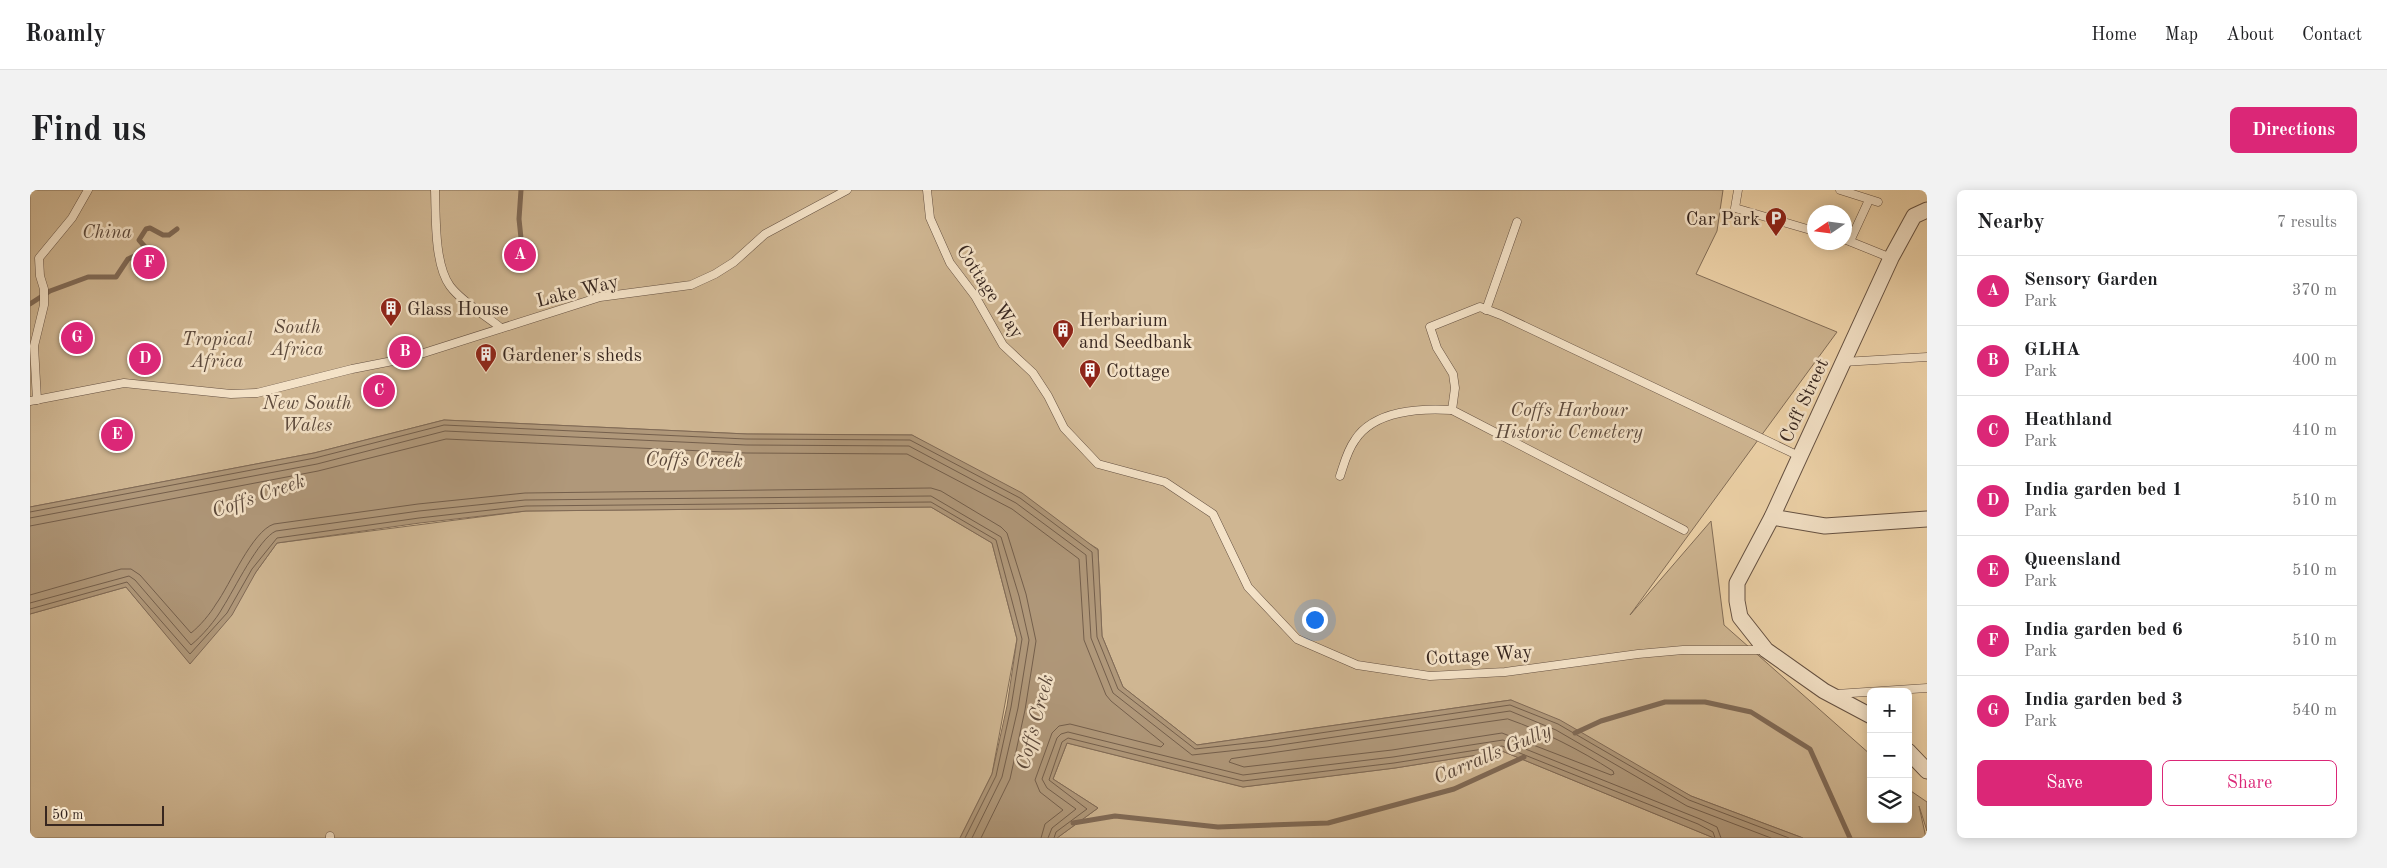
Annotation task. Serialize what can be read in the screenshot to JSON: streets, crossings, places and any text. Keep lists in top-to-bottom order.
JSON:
{
  "streets": {
    "street": ["Coff Street"],
    "lane": ["Lake Way", "Cottage Way"]
  },
  "crossings": [
    ["Cottage Way", "Coff Street"]
  ],
  "water": ["Coffs Creek", "Carralls Gully"],
  "parks": [
    "China",
    "South Africa",
    "Tropical Africa",
    "New South Wales",
    "Coffs Harbour Historic Cemetery"
  ],
  "places": {
    "parking": ["Car Park"],
    "building": [
      "Glass House",
      "Herbarium and Seedbank",
      "Gardener's sheds",
      "Cottage"
    ]
  },
  "scale_bar": "50 m",
  "north": "left",
  "page": {
    "header": "Roamly",
    "nav": [
      "Home",
      "Map",
      "About",
      "Contact"
    ],
    "buttons": [
      "Directions",
      ["Save", "Share"]
    ],
    "title": "Find us",
    "heading": ["Nearby", "7 results"],
    "pins": [
      "A",
      "F",
      "G",
      "B",
      "D",
      "C",
      "E"
    ],
    "list": [
      {
        "mark": "A",
        "name": "Sensory Garden",
        "note": "Park",
        "value": "370 m"
      },
      {
        "mark": "B",
        "name": "GLHA",
        "note": "Park",
        "value": "400 m"
      },
      {
        "mark": "C",
        "name": "Heathland",
        "note": "Park",
        "value": "410 m"
      },
      {
        "mark": "D",
        "name": "India garden bed 1",
        "note": "Park",
        "value": "510 m"
      },
      {
        "mark": "E",
        "name": "Queensland",
        "note": "Park",
        "value": "510 m"
      },
      {
        "mark": "F",
        "name": "India garden bed 6",
        "note": "Park",
        "value": "510 m"
      },
      {
        "mark": "G",
        "name": "India garden bed 3",
        "note": "Park",
        "value": "540 m"
      }
    ],
    "map_buttons": ["+", "−"],
    "scale": "50 m"
  }
}
